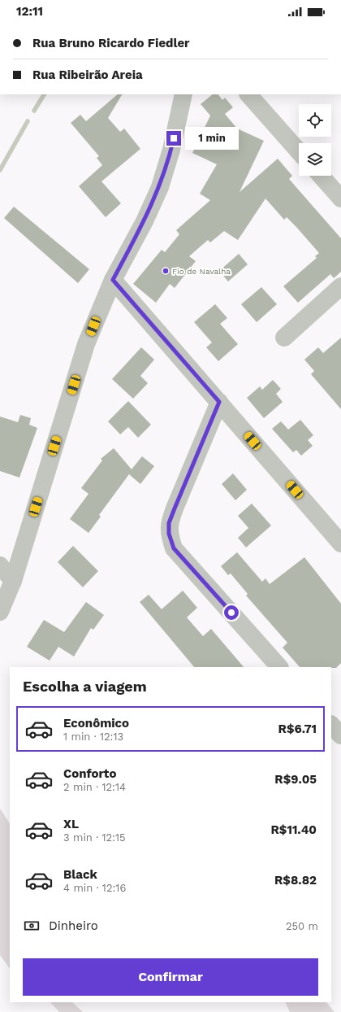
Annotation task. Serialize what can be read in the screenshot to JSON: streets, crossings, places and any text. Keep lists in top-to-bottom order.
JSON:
{
  "places": ["Fio de Navalha"],
  "page": {
    "status": "12:11",
    "banner": ["Rua Bruno Ricardo Fiedler", "Rua Ribeirão Areia"],
    "bubble": "1 min",
    "heading": "Escolha a viagem",
    "list": [
      {
        "name": "Econômico",
        "note": "1 min · 12:13",
        "value": "R$6.71"
      },
      {
        "name": "Conforto",
        "note": "2 min · 12:14",
        "value": "R$9.05"
      },
      {
        "name": "XL",
        "note": "3 min · 12:15",
        "value": "R$11.40"
      },
      {
        "name": "Black",
        "note": "4 min · 12:16",
        "value": "R$8.82"
      }
    ],
    "pay": ["Dinheiro", "250 m"],
    "buttons": "Confirmar"
  }
}
